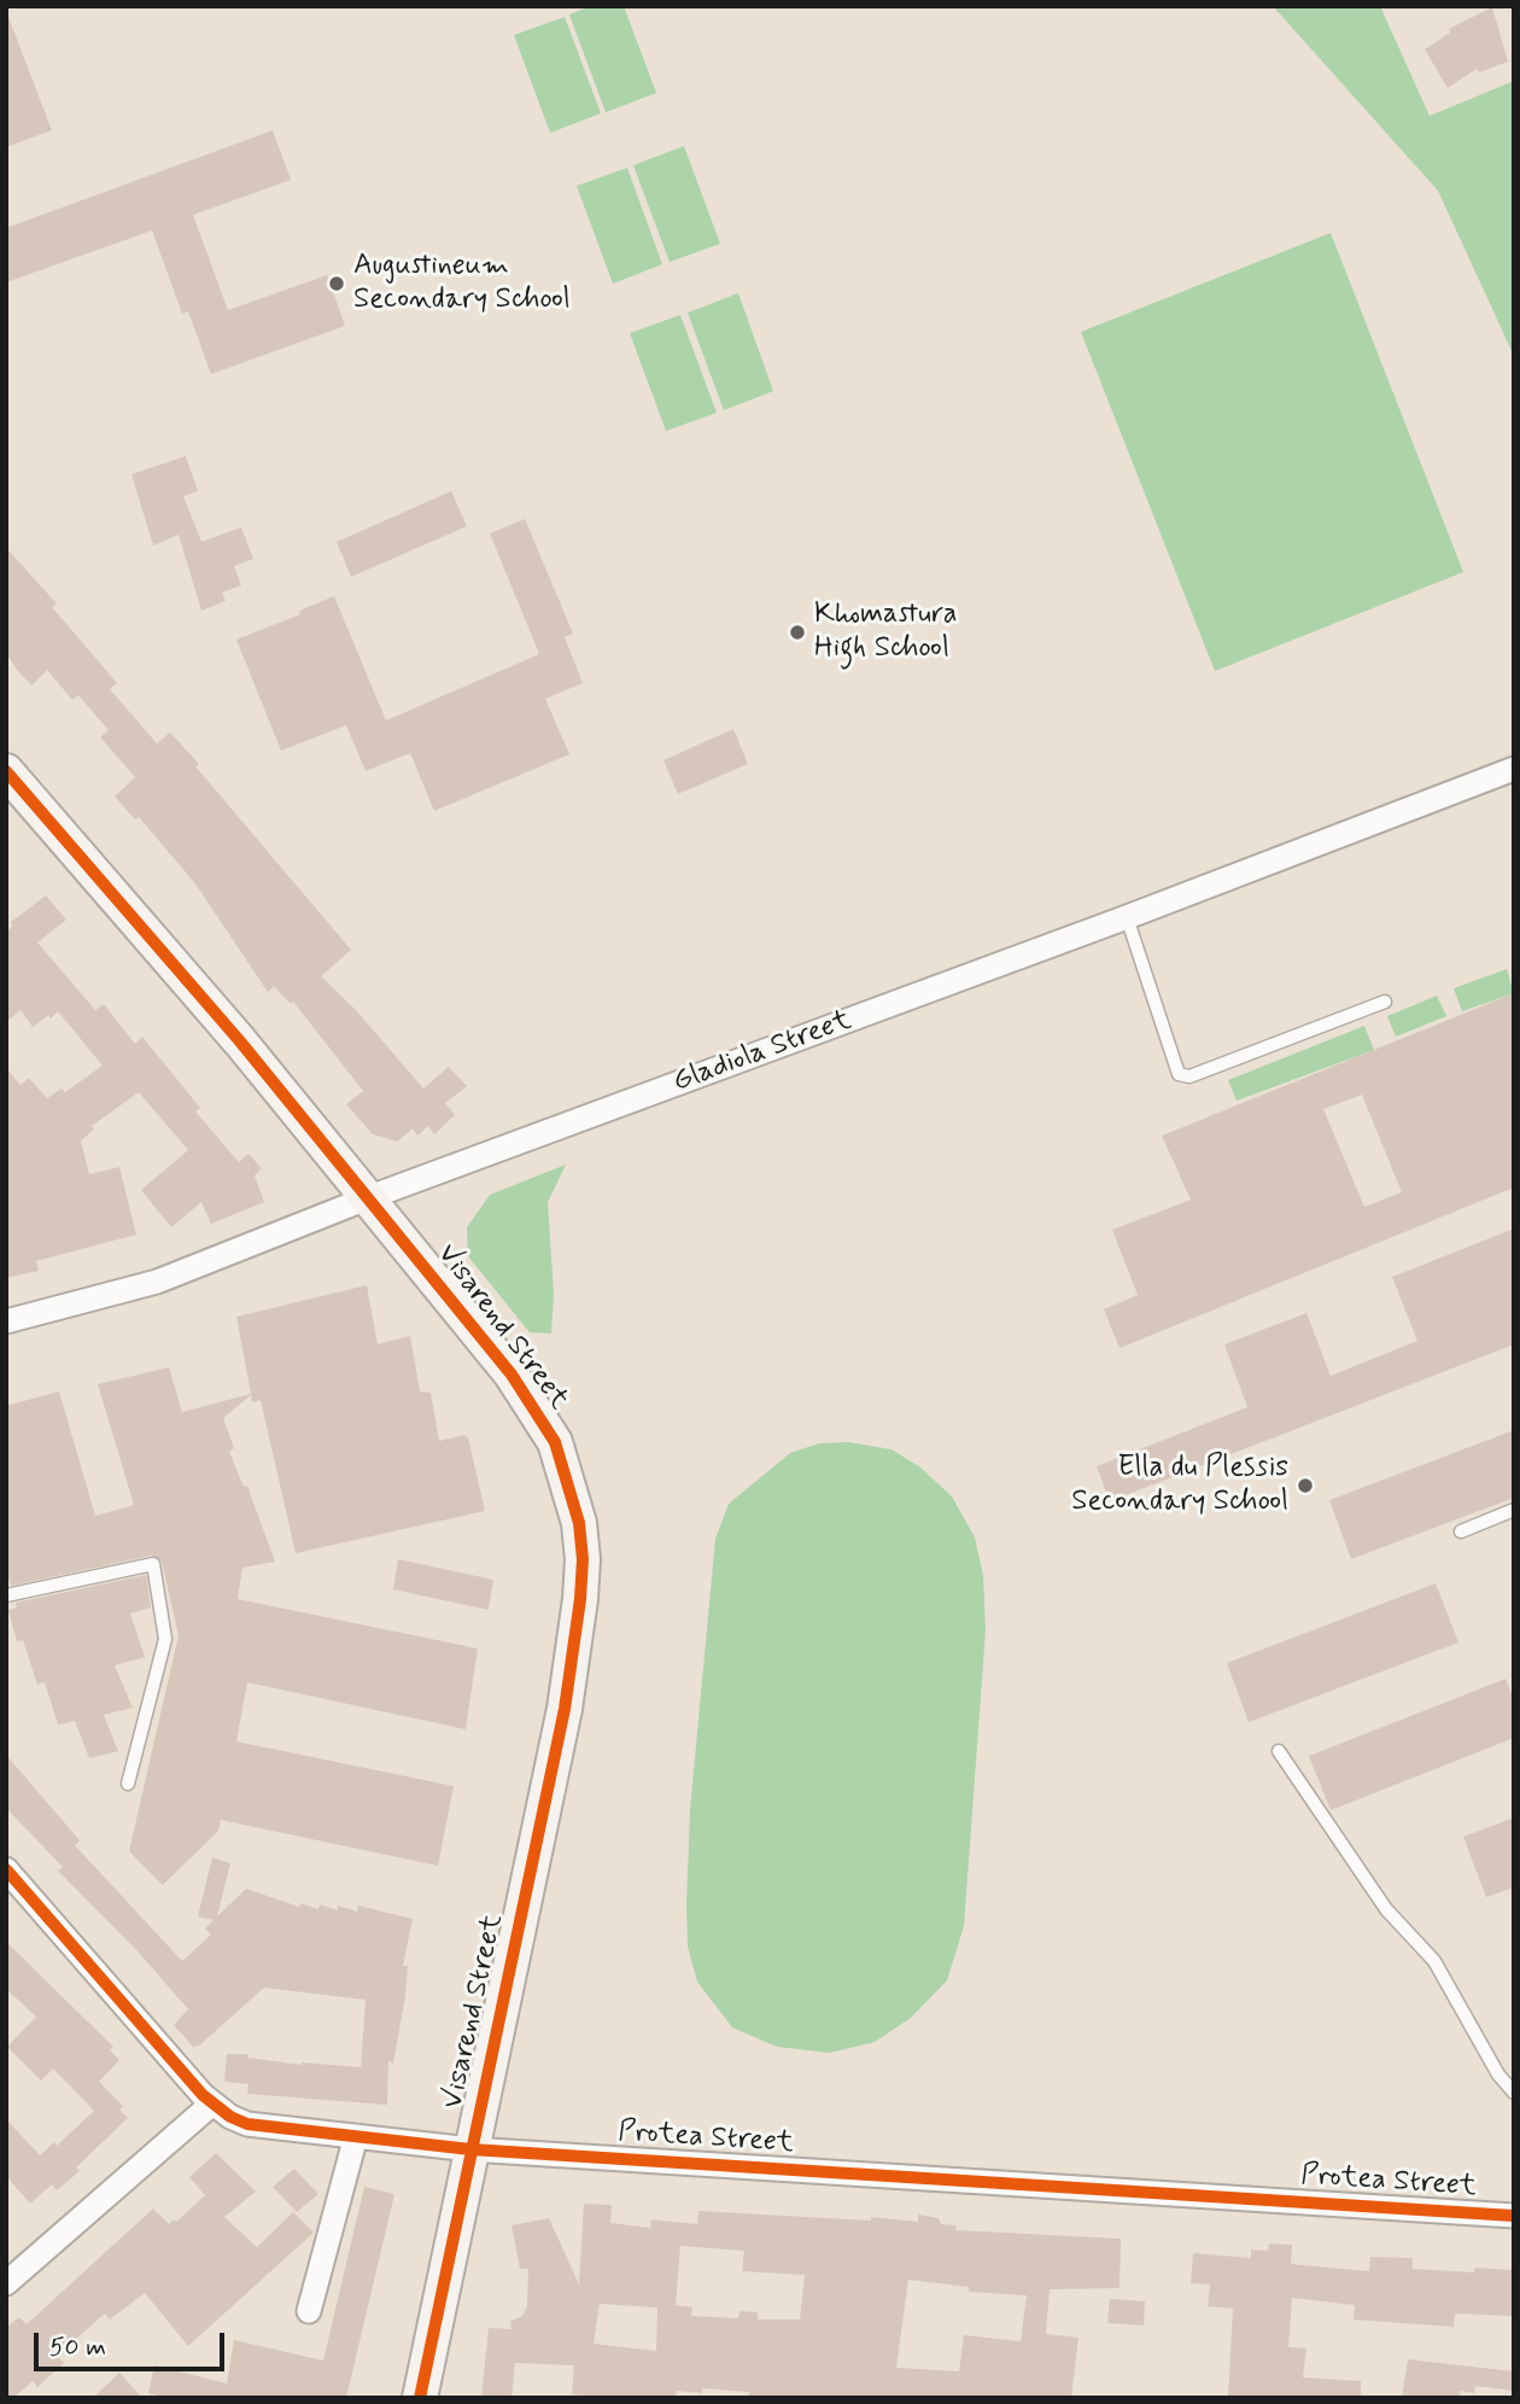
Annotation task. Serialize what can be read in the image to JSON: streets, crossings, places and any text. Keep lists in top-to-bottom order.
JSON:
{
  "streets": {
    "street": ["Gladiola Street", "Visarend Street", "Protea Street"]
  },
  "crossings": [
    ["Gladiola Street", "Visarend Street"],
    ["Visarend Street", "Protea Street"]
  ],
  "places": ["Augustineum Secondary School", "Khomastura High School", "Ella du Plessis Secondary School"],
  "scale_bar": "50 m"
}
